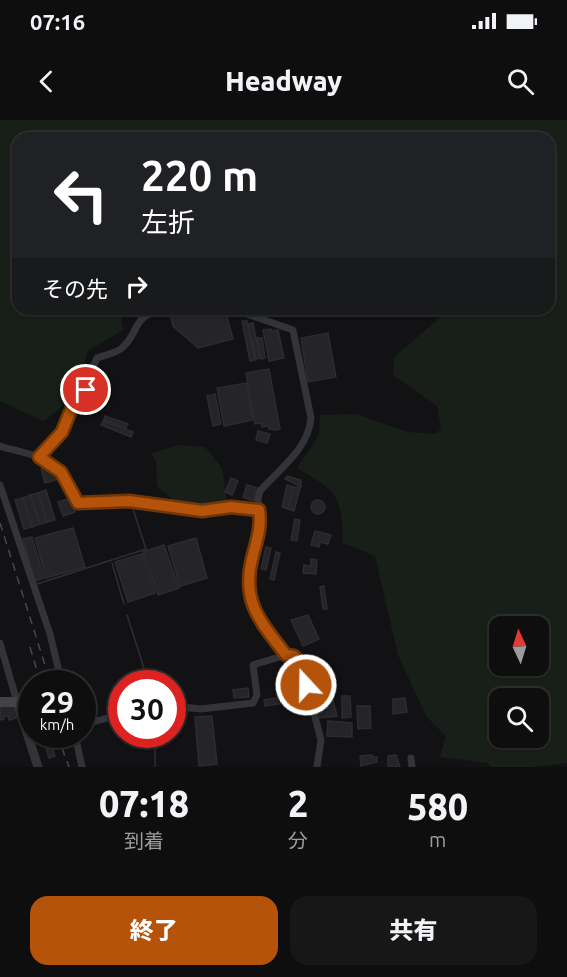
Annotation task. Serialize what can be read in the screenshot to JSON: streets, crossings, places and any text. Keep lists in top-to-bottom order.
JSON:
{
  "north": "top",
  "page": {
    "status": "07:16",
    "header": "Headway",
    "turn": ["220 m", "左折"],
    "then": "その先",
    "speed": "29 km/h",
    "limit": "30",
    "eta": [
      "07:18",
      "到着",
      "2",
      "分",
      "580",
      "m"
    ],
    "buttons": ["終了", "共有"]
  }
}
